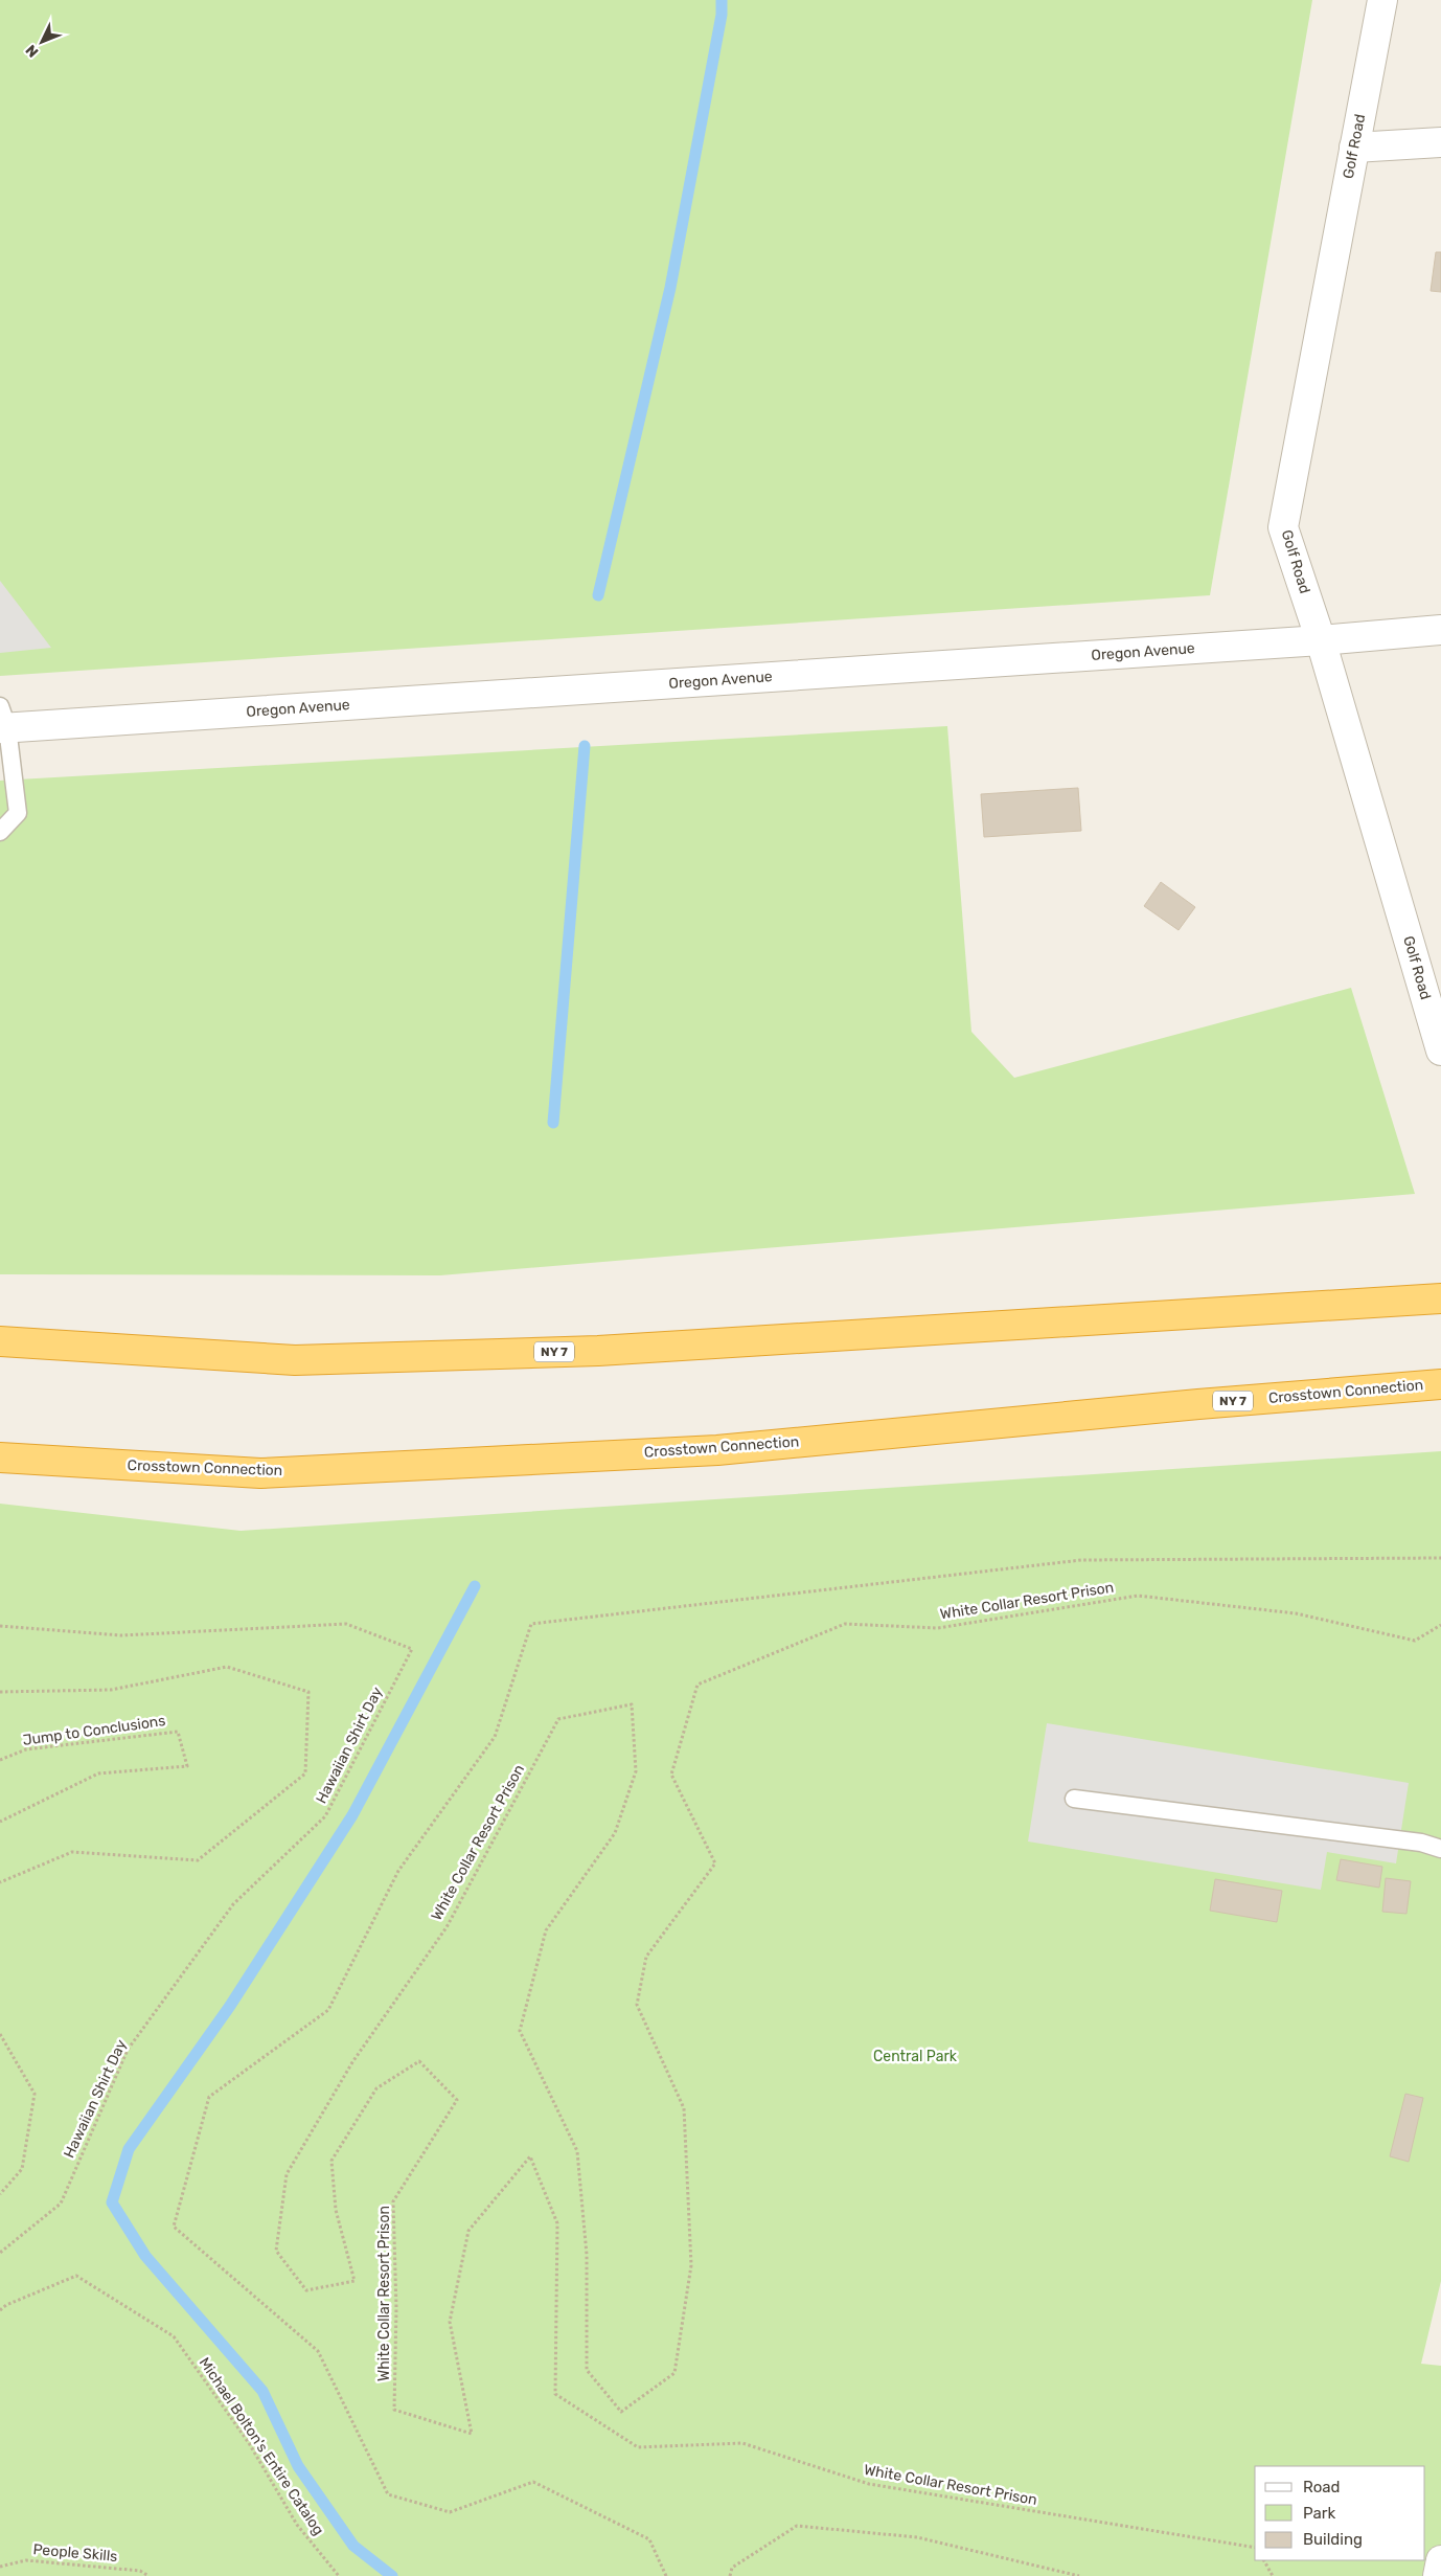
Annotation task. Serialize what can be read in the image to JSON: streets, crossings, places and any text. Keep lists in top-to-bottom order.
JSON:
{
  "streets": {
    "highway": ["NY 7", "Crosstown Connection"],
    "street": ["Golf Road", "Oregon Avenue"],
    "path": [
      "White Collar Resort Prison",
      "Jump to Conclusions",
      "Hawaiian Shirt Day",
      "Michael Bolton's Entire Catalog",
      "People Skills"
    ]
  },
  "crossings": [
    ["Golf Road", "Oregon Avenue"]
  ],
  "parks": ["Central Park"],
  "legend": ["Road", "Park", "Building"],
  "north": "bottom left"
}
